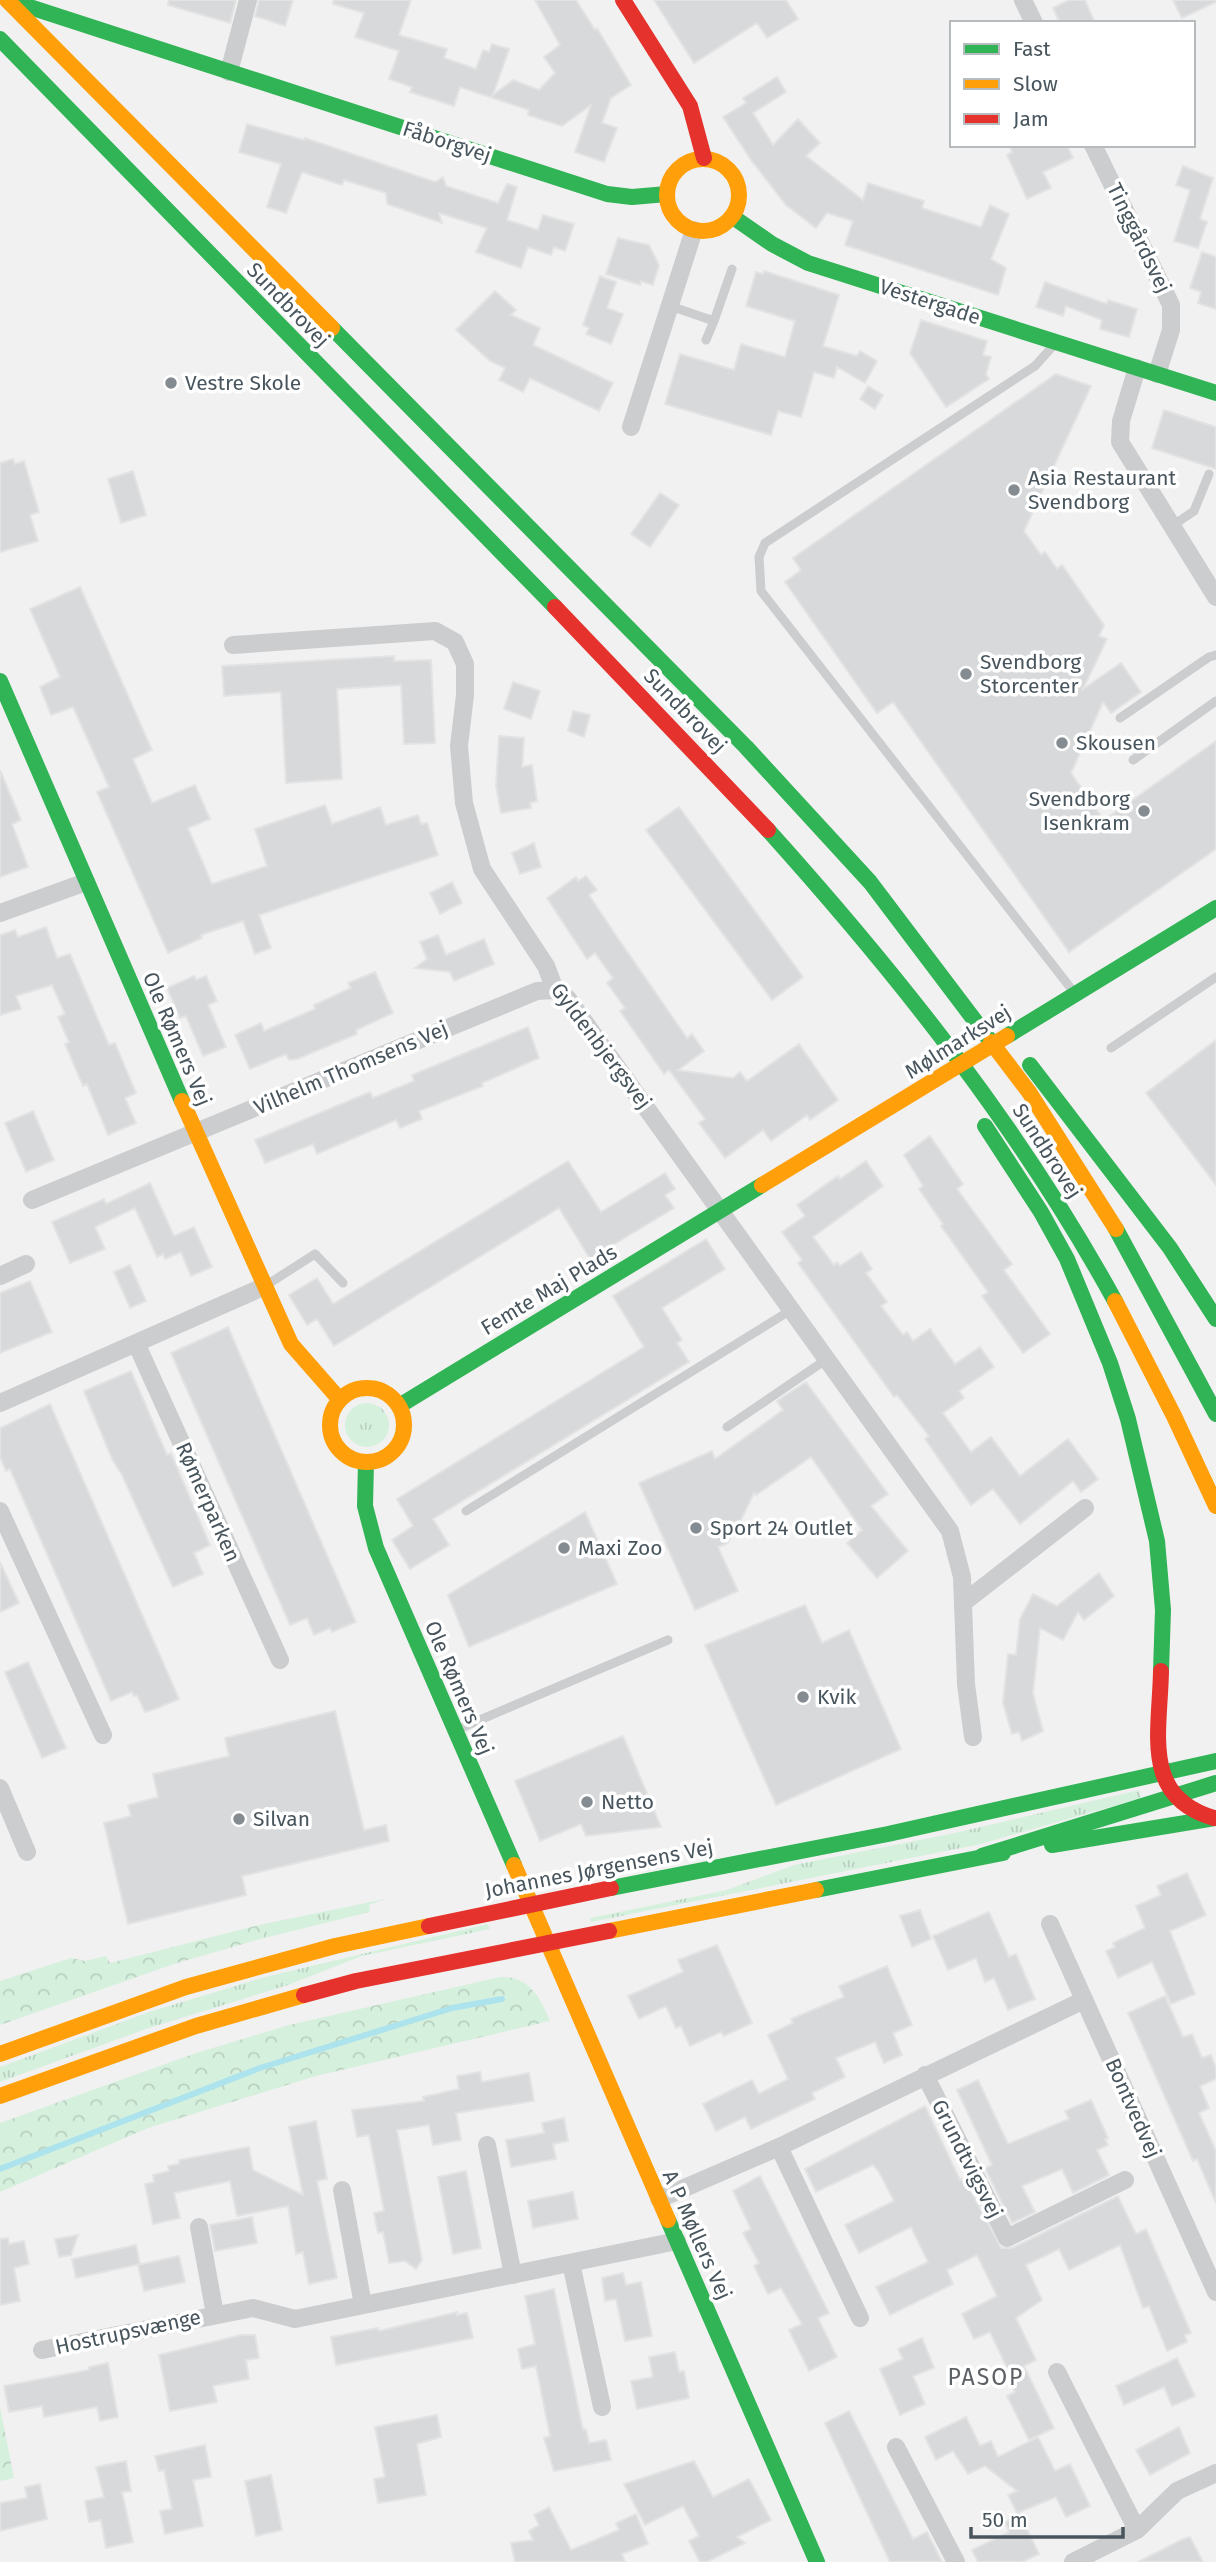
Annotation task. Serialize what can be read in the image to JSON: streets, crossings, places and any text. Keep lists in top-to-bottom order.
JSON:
{
  "streets": {
    "street": [
      "Fåborgvej",
      "Tinggårdsvej",
      "Vestergade",
      "Sundbrovej",
      "Ole Rømers Vej",
      "Mølmarksvej",
      "Gyldenbjergsvej",
      "Vilhelm Thomsens Vej",
      "Femte Maj Plads",
      "Rømerparken",
      "Johannes Jørgensens Vej",
      "Bontvedvej",
      "Grundtvigsvej",
      "A P Møllers Vej",
      "Hostrupsvænge"
    ]
  },
  "crossings": [
    ["Fåborgvej", "Vestergade"],
    ["Fåborgvej", "Sundbrovej"],
    ["Tinggårdsvej", "Vestergade"],
    ["Ole Rømers Vej", "Vilhelm Thomsens Vej"],
    ["Ole Rømers Vej", "Femte Maj Plads"],
    ["Ole Rømers Vej", "Johannes Jørgensens Vej"],
    ["Ole Rømers Vej", "A P Møllers Vej"],
    ["Mølmarksvej", "Gyldenbjergsvej"],
    ["Mølmarksvej", "Femte Maj Plads"],
    ["Gyldenbjergsvej", "Vilhelm Thomsens Vej"],
    ["Gyldenbjergsvej", "Femte Maj Plads"],
    ["Bontvedvej", "Grundtvigsvej"],
    ["Grundtvigsvej", "A P Møllers Vej"],
    ["A P Møllers Vej", "Hostrupsvænge"]
  ],
  "districts": ["PASOP"],
  "places": [
    "Vestre Skole",
    "Asia Restaurant Svendborg",
    "Svendborg Storcenter",
    "Skousen",
    "Svendborg Isenkram",
    "Sport 24 Outlet",
    "Maxi Zoo",
    "Kvik",
    "Netto",
    "Silvan"
  ],
  "legend": ["Fast", "Slow", "Jam"],
  "scale_bar": "50 m"
}
